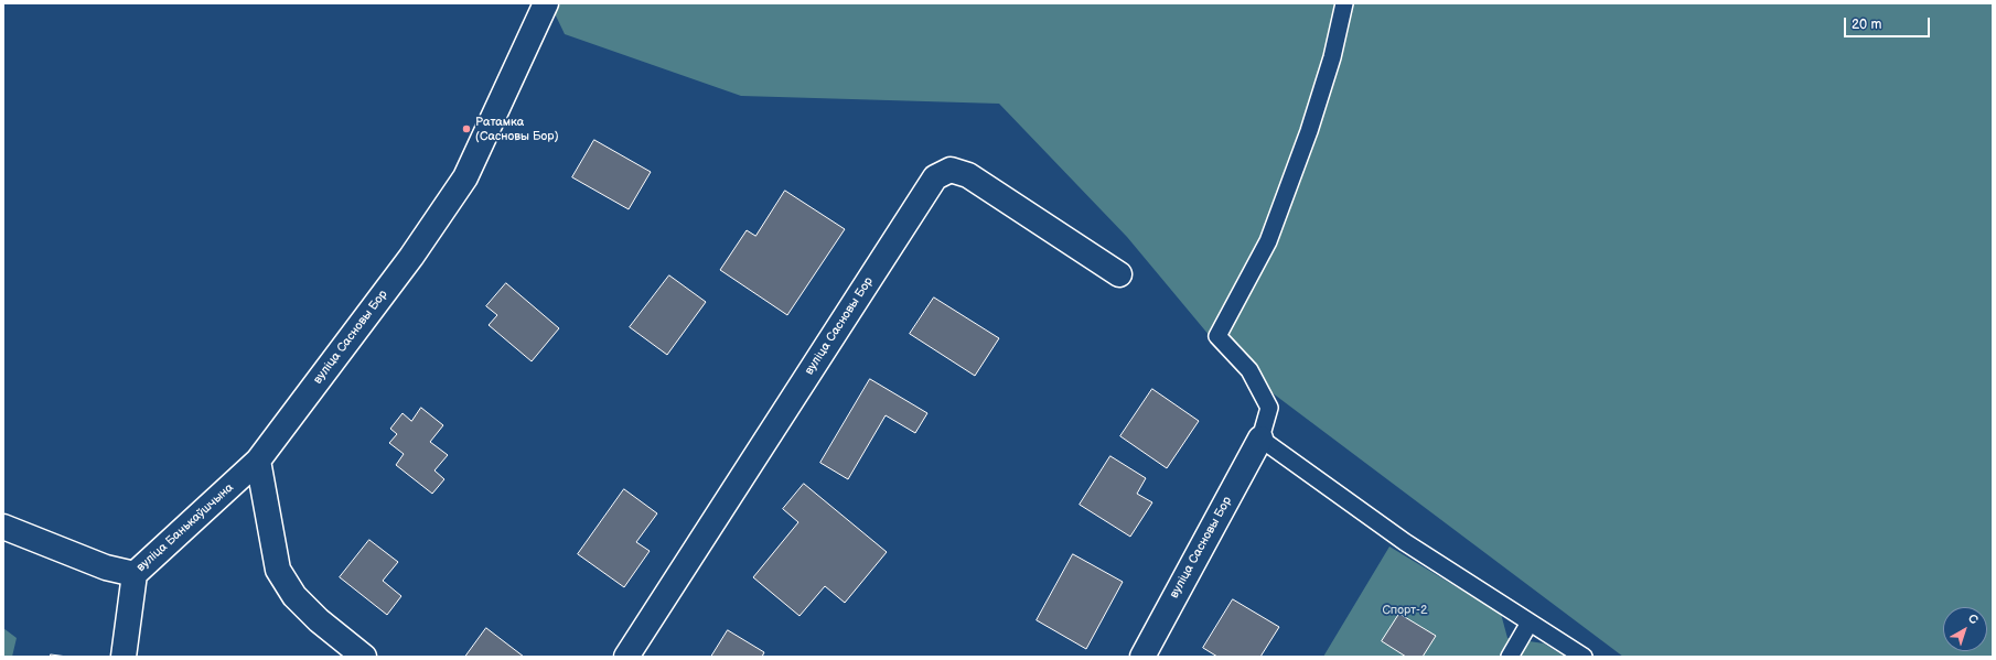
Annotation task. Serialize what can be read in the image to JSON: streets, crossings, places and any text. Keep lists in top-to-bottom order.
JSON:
{
  "streets": {
    "street": ["вуліца Сасновы Бор", "вуліца Банькаўшчына"]
  },
  "crossings": [
    ["вуліца Сасновы Бор", "вуліца Банькаўшчына"]
  ],
  "parks": ["Спорт-2"],
  "places": ["Ратамка (Сасновы Бор)"],
  "scale_bar": "20 m",
  "north": "top right"
}
